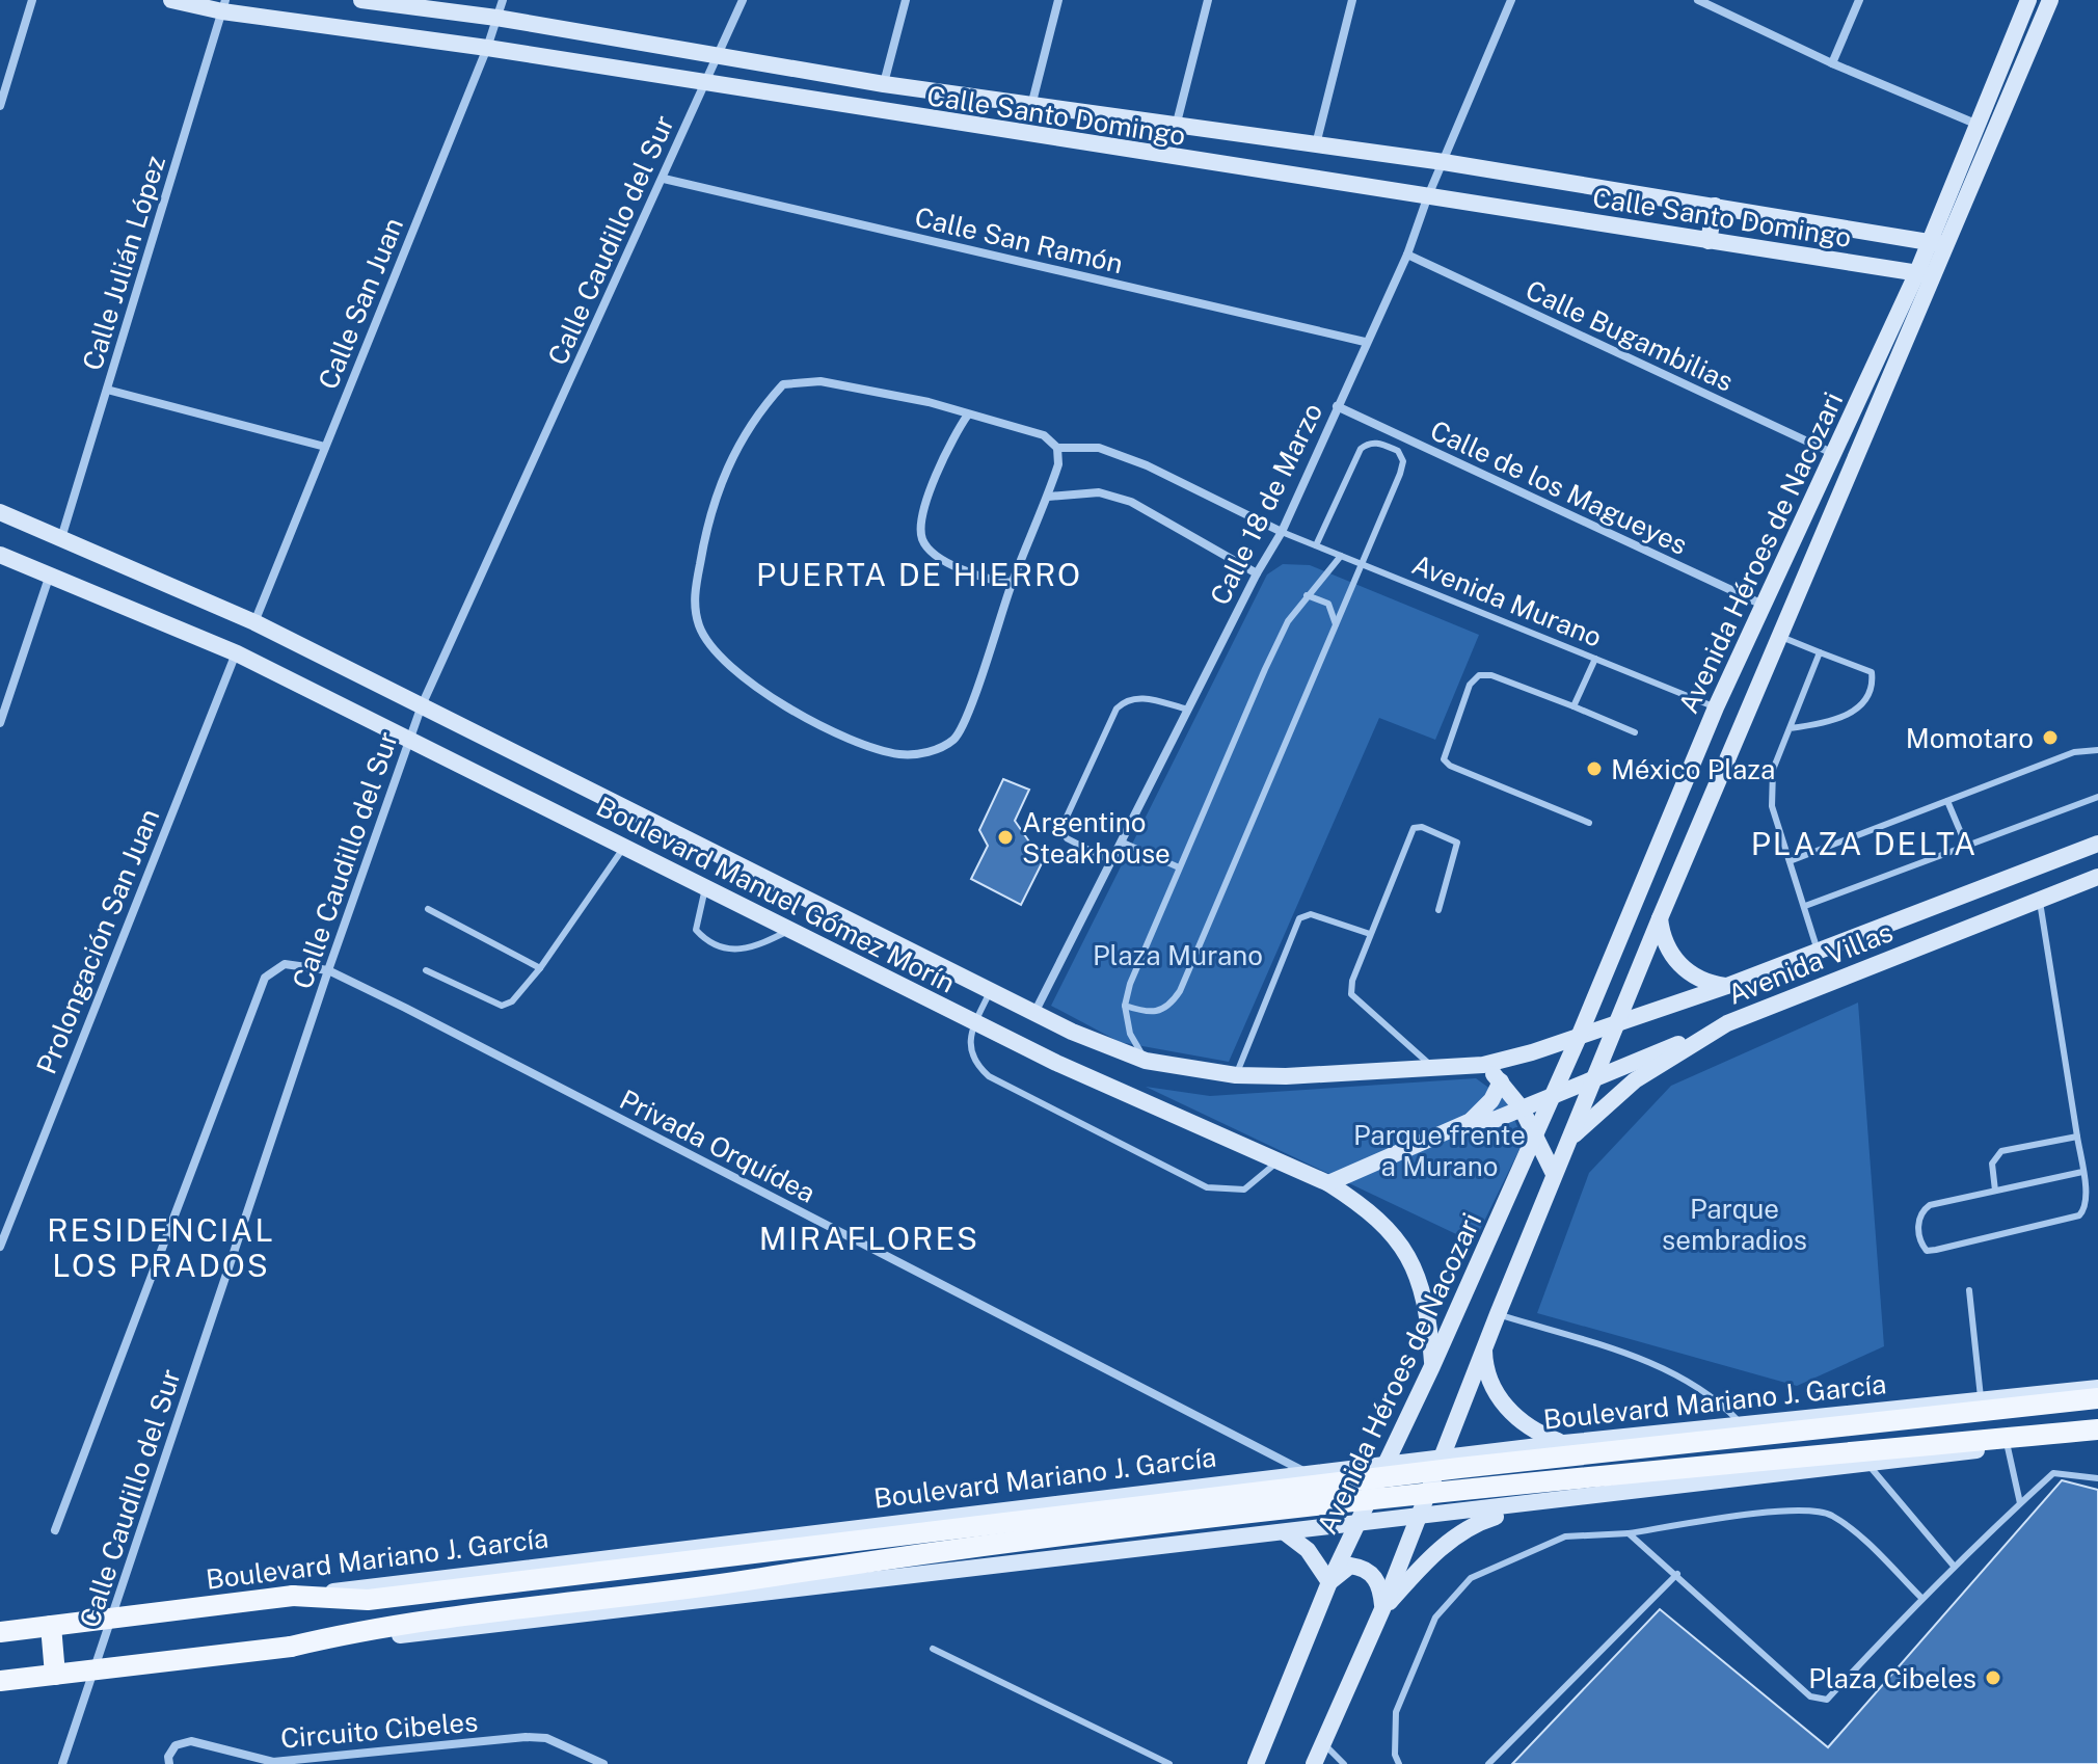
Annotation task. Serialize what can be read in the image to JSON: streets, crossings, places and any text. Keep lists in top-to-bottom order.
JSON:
{
  "streets": {
    "main road": [
      "Calle Santo Domingo",
      "Avenida Héroes de Nacozari",
      "Boulevard Manuel Gómez Morín",
      "Avenida Villas",
      "Boulevard Mariano J. García"
    ],
    "street": [
      "Calle Caudillo del Sur",
      "Calle San Ramón",
      "Calle Julián López",
      "Calle San Juan",
      "Calle Bugambilias",
      "Calle de los Magueyes",
      "Calle 18 de Marzo",
      "Prolongación San Juan",
      "Privada Orquídea",
      "Circuito Cibeles"
    ],
    "lane": ["Avenida Murano"]
  },
  "crossings": [
    ["Calle Santo Domingo", "Calle Caudillo del Sur"],
    ["Calle Santo Domingo", "Calle Julián López"],
    ["Calle Santo Domingo", "Calle San Juan"],
    ["Calle Santo Domingo", "Calle 18 de Marzo"],
    ["Calle Santo Domingo", "Avenida Héroes de Nacozari"],
    ["Calle Caudillo del Sur", "Calle San Ramón"],
    ["Calle Caudillo del Sur", "Boulevard Manuel Gómez Morín"],
    ["Calle Caudillo del Sur", "Privada Orquídea"],
    ["Calle Caudillo del Sur", "Boulevard Mariano J. García"],
    ["Calle San Ramón", "Calle 18 de Marzo"],
    ["Calle Julián López", "Boulevard Manuel Gómez Morín"],
    ["Calle San Juan", "Boulevard Manuel Gómez Morín"],
    ["Calle Bugambilias", "Calle 18 de Marzo"],
    ["Calle Bugambilias", "Avenida Héroes de Nacozari"],
    ["Calle de los Magueyes", "Calle 18 de Marzo"],
    ["Calle de los Magueyes", "Avenida Héroes de Nacozari"],
    ["Calle 18 de Marzo", "Avenida Murano"],
    ["Calle 18 de Marzo", "Boulevard Manuel Gómez Morín"],
    ["Avenida Héroes de Nacozari", "Avenida Murano"],
    ["Avenida Héroes de Nacozari", "Boulevard Manuel Gómez Morín"],
    ["Avenida Héroes de Nacozari", "Avenida Villas"],
    ["Avenida Héroes de Nacozari", "Boulevard Mariano J. García"],
    ["Boulevard Manuel Gómez Morín", "Prolongación San Juan"],
    ["Boulevard Manuel Gómez Morín", "Avenida Villas"],
    ["Privada Orquídea", "Boulevard Mariano J. García"]
  ],
  "districts": [
    "PUERTA DE HIERRO",
    "PLAZA DELTA",
    "RESIDENCIAL LOS PRADOS",
    "MIRAFLORES"
  ],
  "parks": ["Plaza Murano", "Parque frente a Murano", "Parque sembradios"],
  "places": [
    "Momotaro",
    "México Plaza",
    "Argentino Steakhouse",
    "Plaza Cibeles"
  ]
}
